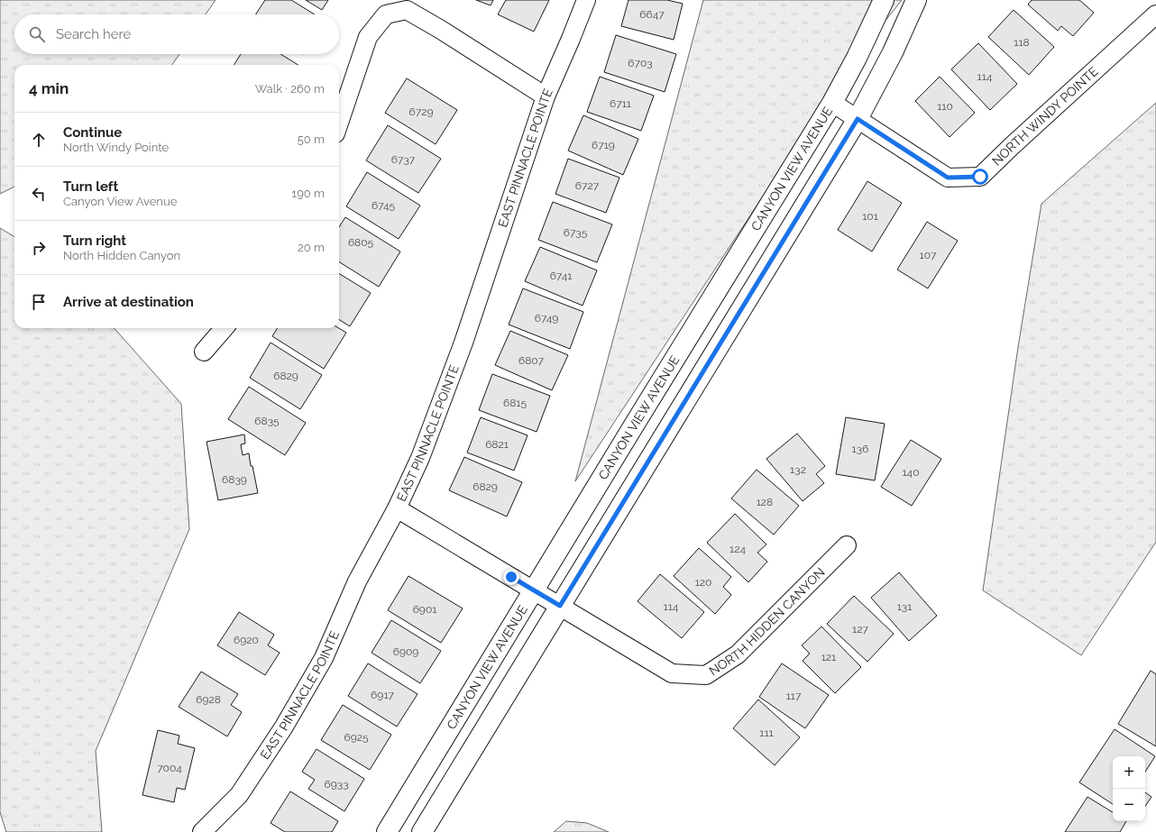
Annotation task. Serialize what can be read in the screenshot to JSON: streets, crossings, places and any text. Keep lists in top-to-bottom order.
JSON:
{
  "streets": {
    "street": [
      "NORTH WINDY POINTE",
      "EAST PINNACLE POINTE",
      "CANYON VIEW AVENUE",
      "NORTH HIDDEN CANYON"
    ]
  },
  "crossings": [
    ["NORTH WINDY POINTE", "CANYON VIEW AVENUE"],
    ["EAST PINNACLE POINTE", "NORTH HIDDEN CANYON"],
    ["CANYON VIEW AVENUE", "NORTH HIDDEN CANYON"]
  ],
  "house_numbers": [
    "6647",
    "118",
    "6703",
    "114",
    "6711",
    "110",
    "6729",
    "6719",
    "6737",
    "6727",
    "6745",
    "101",
    "6735",
    "6805",
    "107",
    "6741",
    "6749",
    "6807",
    "6829",
    "6815",
    "6835",
    "6821",
    "136",
    "132",
    "140",
    "6839",
    "6829",
    "128",
    "124",
    "120",
    "114",
    "131",
    "6901",
    "127",
    "6920",
    "6909",
    "121",
    "6917",
    "117",
    "6928",
    "111",
    "6925",
    "7004",
    "6933"
  ],
  "page": {
    "search": "Search here",
    "heading": ["4 min", "Walk · 260 m"],
    "list": [
      ["Continue", "North Windy Pointe", "50 m"],
      ["Turn left", "Canyon View Avenue", "190 m"],
      ["Turn right", "North Hidden Canyon", "20 m"],
      "Arrive at destination"
    ],
    "map_buttons": ["+", "−"]
  }
}
